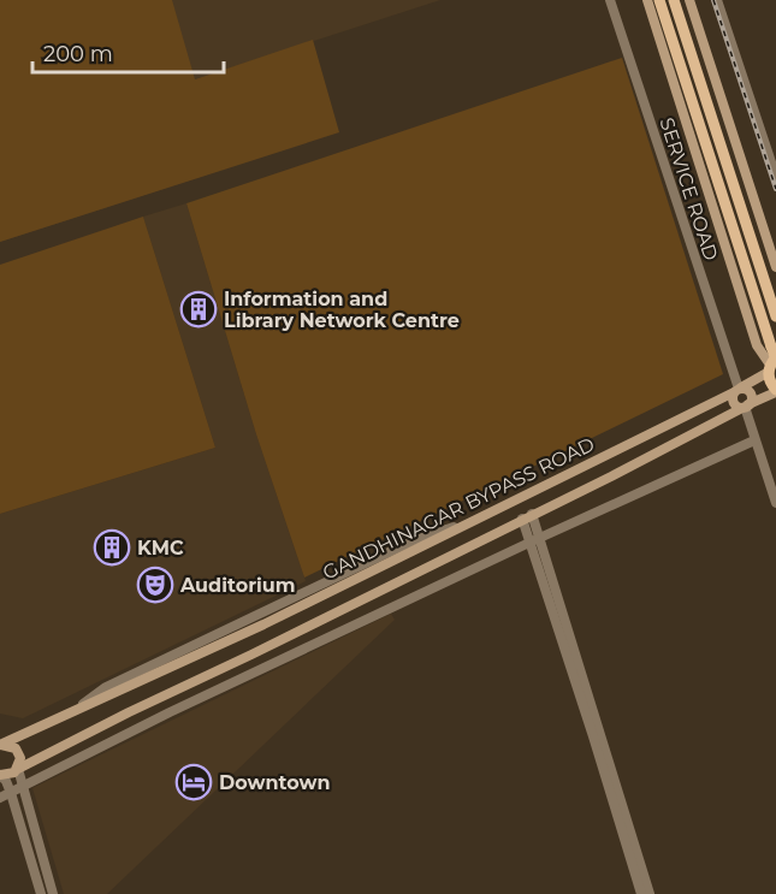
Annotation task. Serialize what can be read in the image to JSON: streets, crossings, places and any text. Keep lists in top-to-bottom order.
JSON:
{
  "streets": {
    "main road": ["GANDHINAGAR BYPASS ROAD"],
    "street": ["SERVICE ROAD"]
  },
  "crossings": [
    ["SERVICE ROAD", "GANDHINAGAR BYPASS ROAD"]
  ],
  "places": {
    "building": ["Information and Library Network Centre", "KMC"],
    "theatre": ["Auditorium"],
    "hotel": ["Downtown"]
  },
  "scale_bar": "200 m"
}
